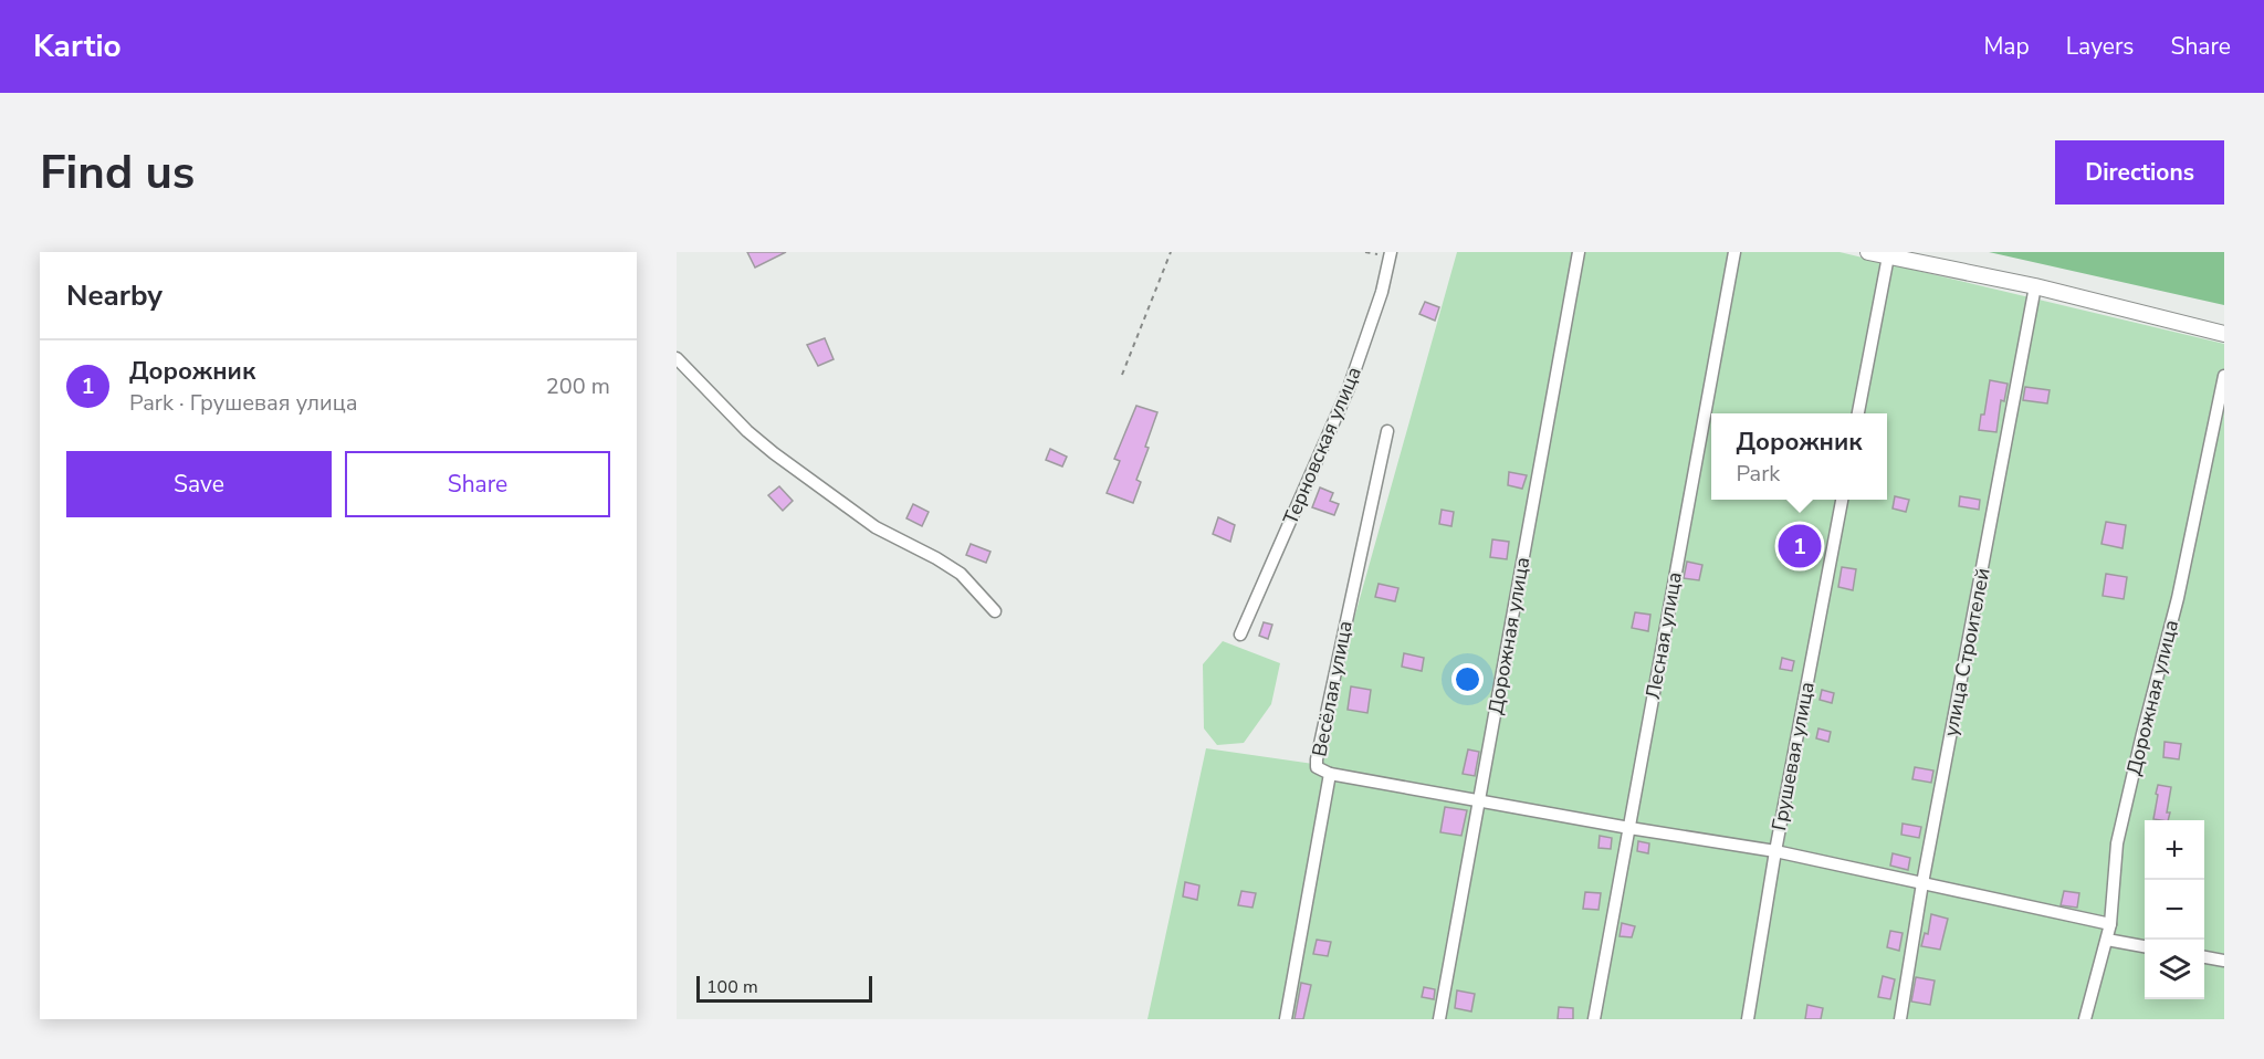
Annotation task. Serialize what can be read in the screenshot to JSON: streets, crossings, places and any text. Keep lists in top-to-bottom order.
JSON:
{
  "streets": {
    "street": [
      "Терновская улица",
      "Дорожная улица",
      "Лесная улица",
      "улица Строителей",
      "Весёлая улица",
      "Грушевая улица"
    ]
  },
  "scale_bar": "100 m",
  "page": {
    "header": "Kartio",
    "nav": ["Map", "Layers", "Share"],
    "buttons": [
      "Directions",
      ["Save", "Share"]
    ],
    "title": "Find us",
    "heading": "Nearby",
    "list": [
      {
        "mark": "1",
        "name": "Дорожник",
        "note": "Park · Грушевая улица",
        "value": "200 m"
      }
    ],
    "popup": ["Дорожник", "Park"],
    "pins": "1",
    "map_buttons": ["+", "−"],
    "scale": "100 m"
  }
}
